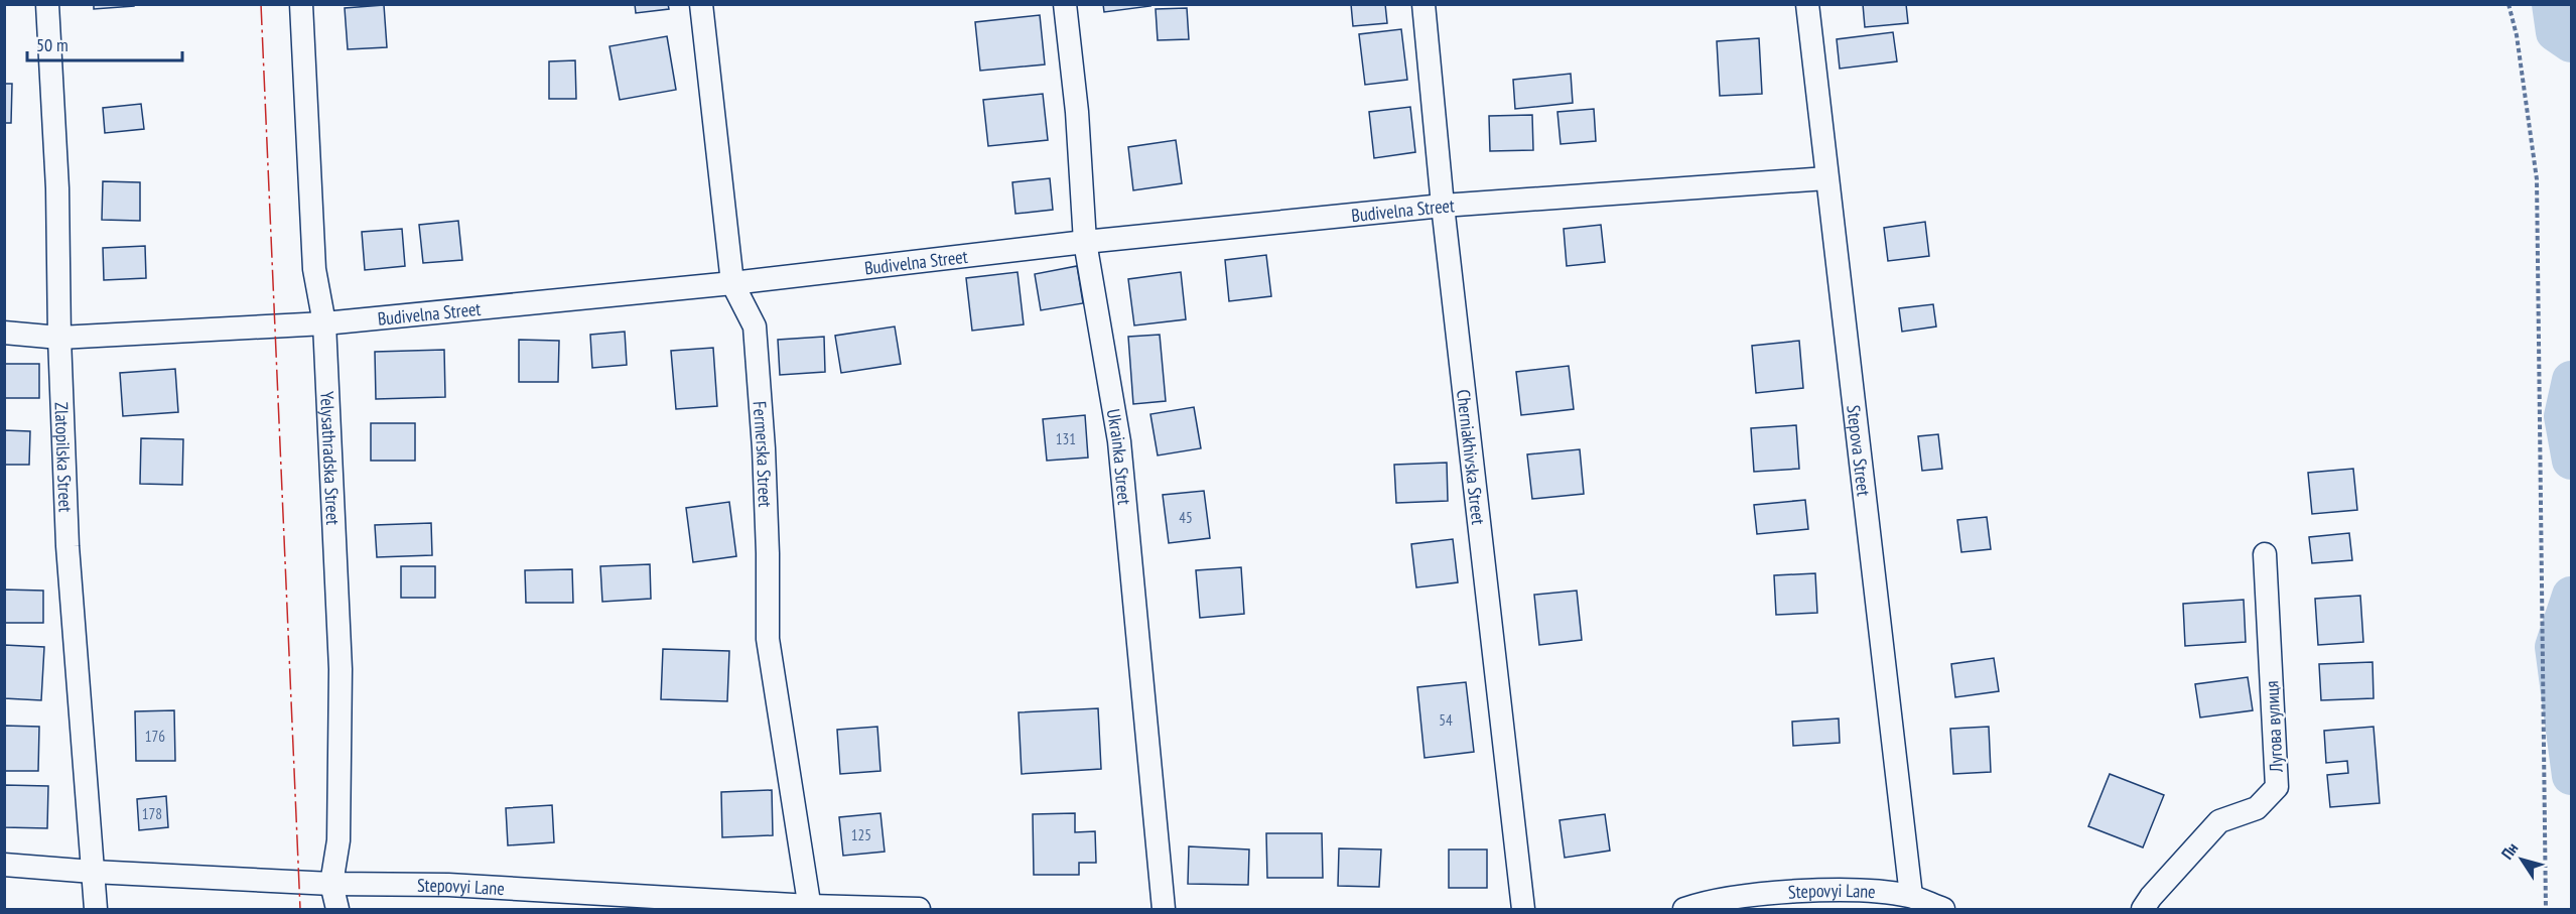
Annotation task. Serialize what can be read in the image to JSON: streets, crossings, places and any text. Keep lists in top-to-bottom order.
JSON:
{
  "streets": {
    "street": [
      "Budivelna Street",
      "Stepova Street",
      "Fermerska Street",
      "Ukrainka Street",
      "Zlatopilska Street",
      "Yelysathradska Street",
      "Cherniakhivska Street",
      "Лугова вулиця",
      "Stepovyi Lane"
    ]
  },
  "crossings": [
    ["Budivelna Street", "Stepova Street"],
    ["Budivelna Street", "Fermerska Street"],
    ["Budivelna Street", "Ukrainka Street"],
    ["Budivelna Street", "Zlatopilska Street"],
    ["Budivelna Street", "Yelysathradska Street"],
    ["Budivelna Street", "Cherniakhivska Street"],
    ["Stepova Street", "Stepovyi Lane"],
    ["Fermerska Street", "Stepovyi Lane"],
    ["Zlatopilska Street", "Stepovyi Lane"],
    ["Yelysathradska Street", "Stepovyi Lane"]
  ],
  "house_numbers": [
    "131",
    "45",
    "54",
    "176",
    "178",
    "125"
  ],
  "scale_bar": "50 m",
  "north": "top left"
}
